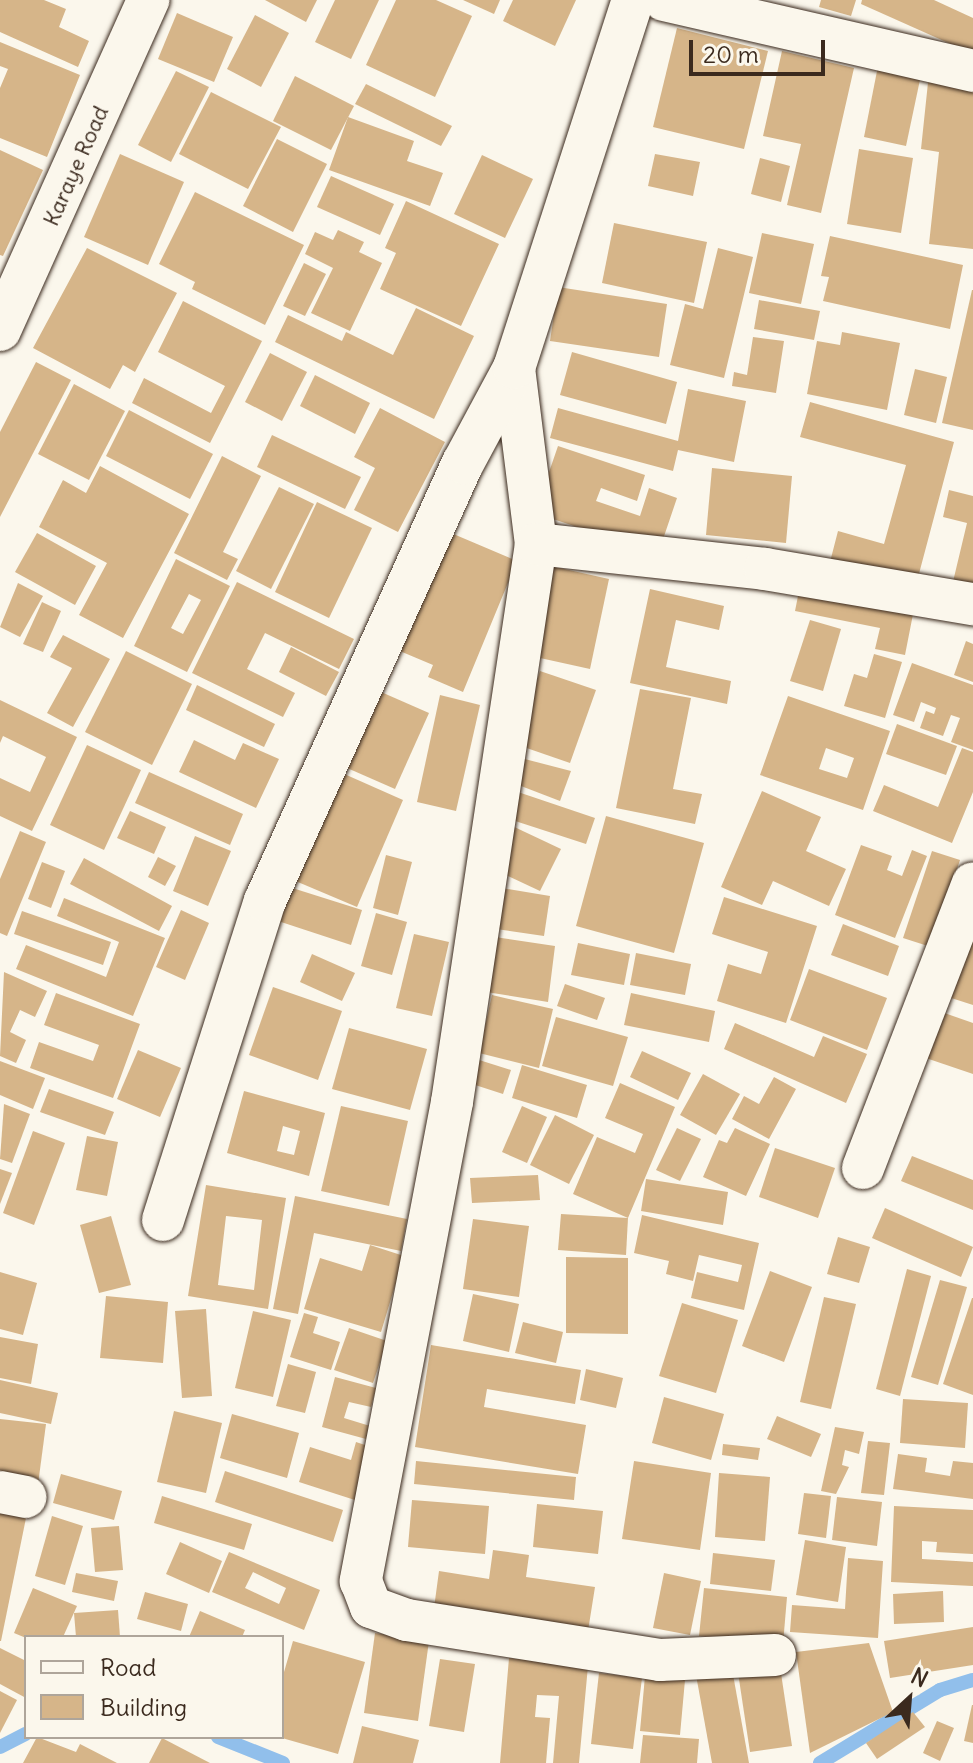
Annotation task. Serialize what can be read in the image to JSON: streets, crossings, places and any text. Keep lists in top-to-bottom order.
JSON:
{
  "streets": {
    "street": ["Karaye Road"]
  },
  "legend": ["Road", "Building"],
  "scale_bar": "20 m",
  "north": "top right"
}
